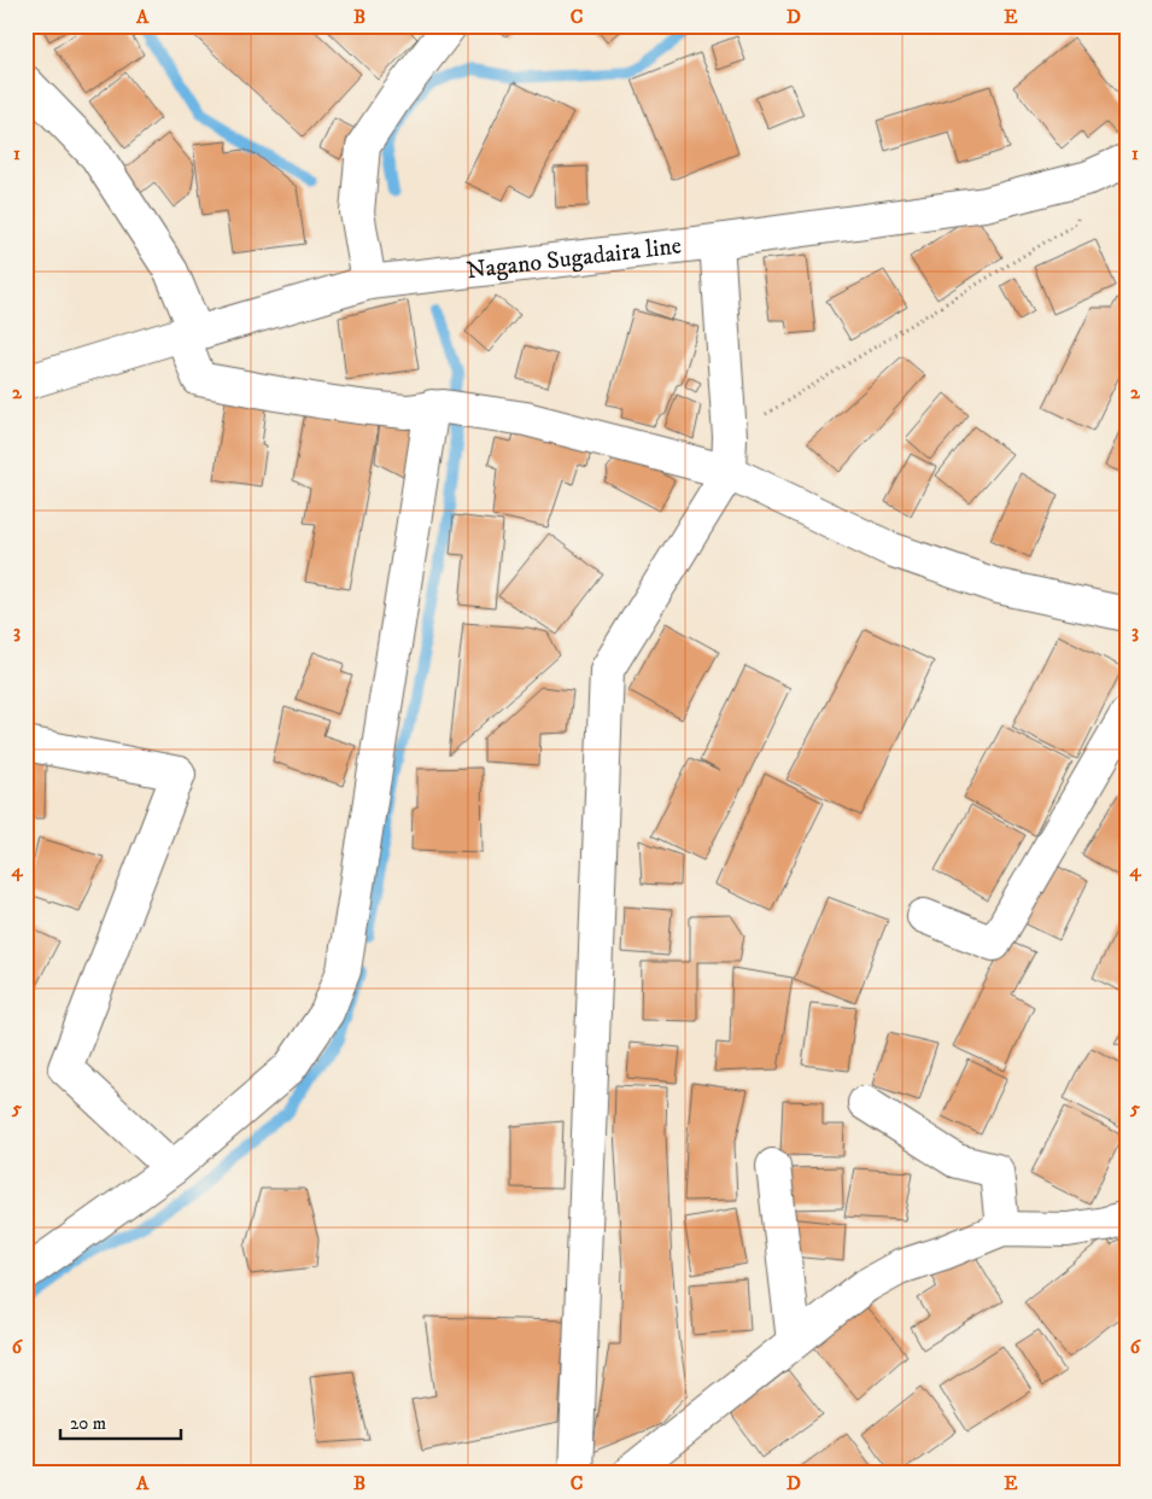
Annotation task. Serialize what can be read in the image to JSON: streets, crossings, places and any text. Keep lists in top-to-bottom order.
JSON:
{
  "streets": {
    "street": ["Nagano Sugadaira line"]
  },
  "scale_bar": "20 m",
  "grid": {
    "columns": [
      "A",
      "B",
      "C",
      "D",
      "E"
    ],
    "rows": [
      "1",
      "2",
      "3",
      "4",
      "5",
      "6"
    ]
  }
}
